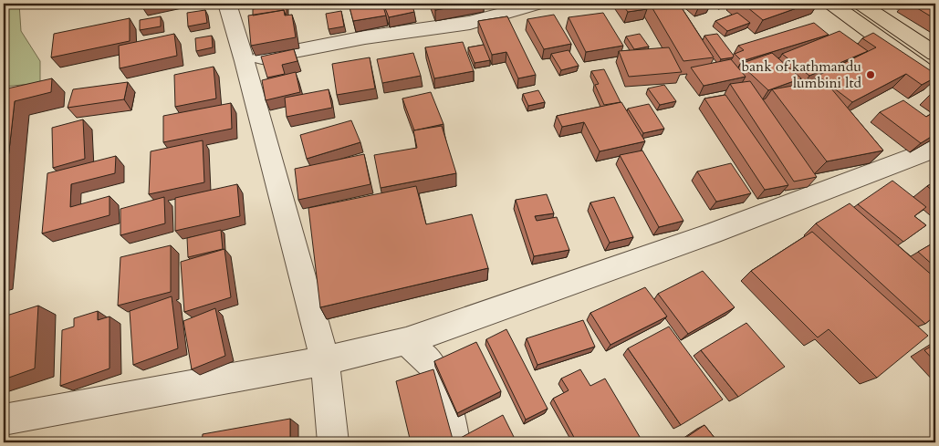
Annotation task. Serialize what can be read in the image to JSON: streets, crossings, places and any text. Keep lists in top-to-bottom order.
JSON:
{
  "places": ["bank of kathmandu lumbini ltd"]
}
